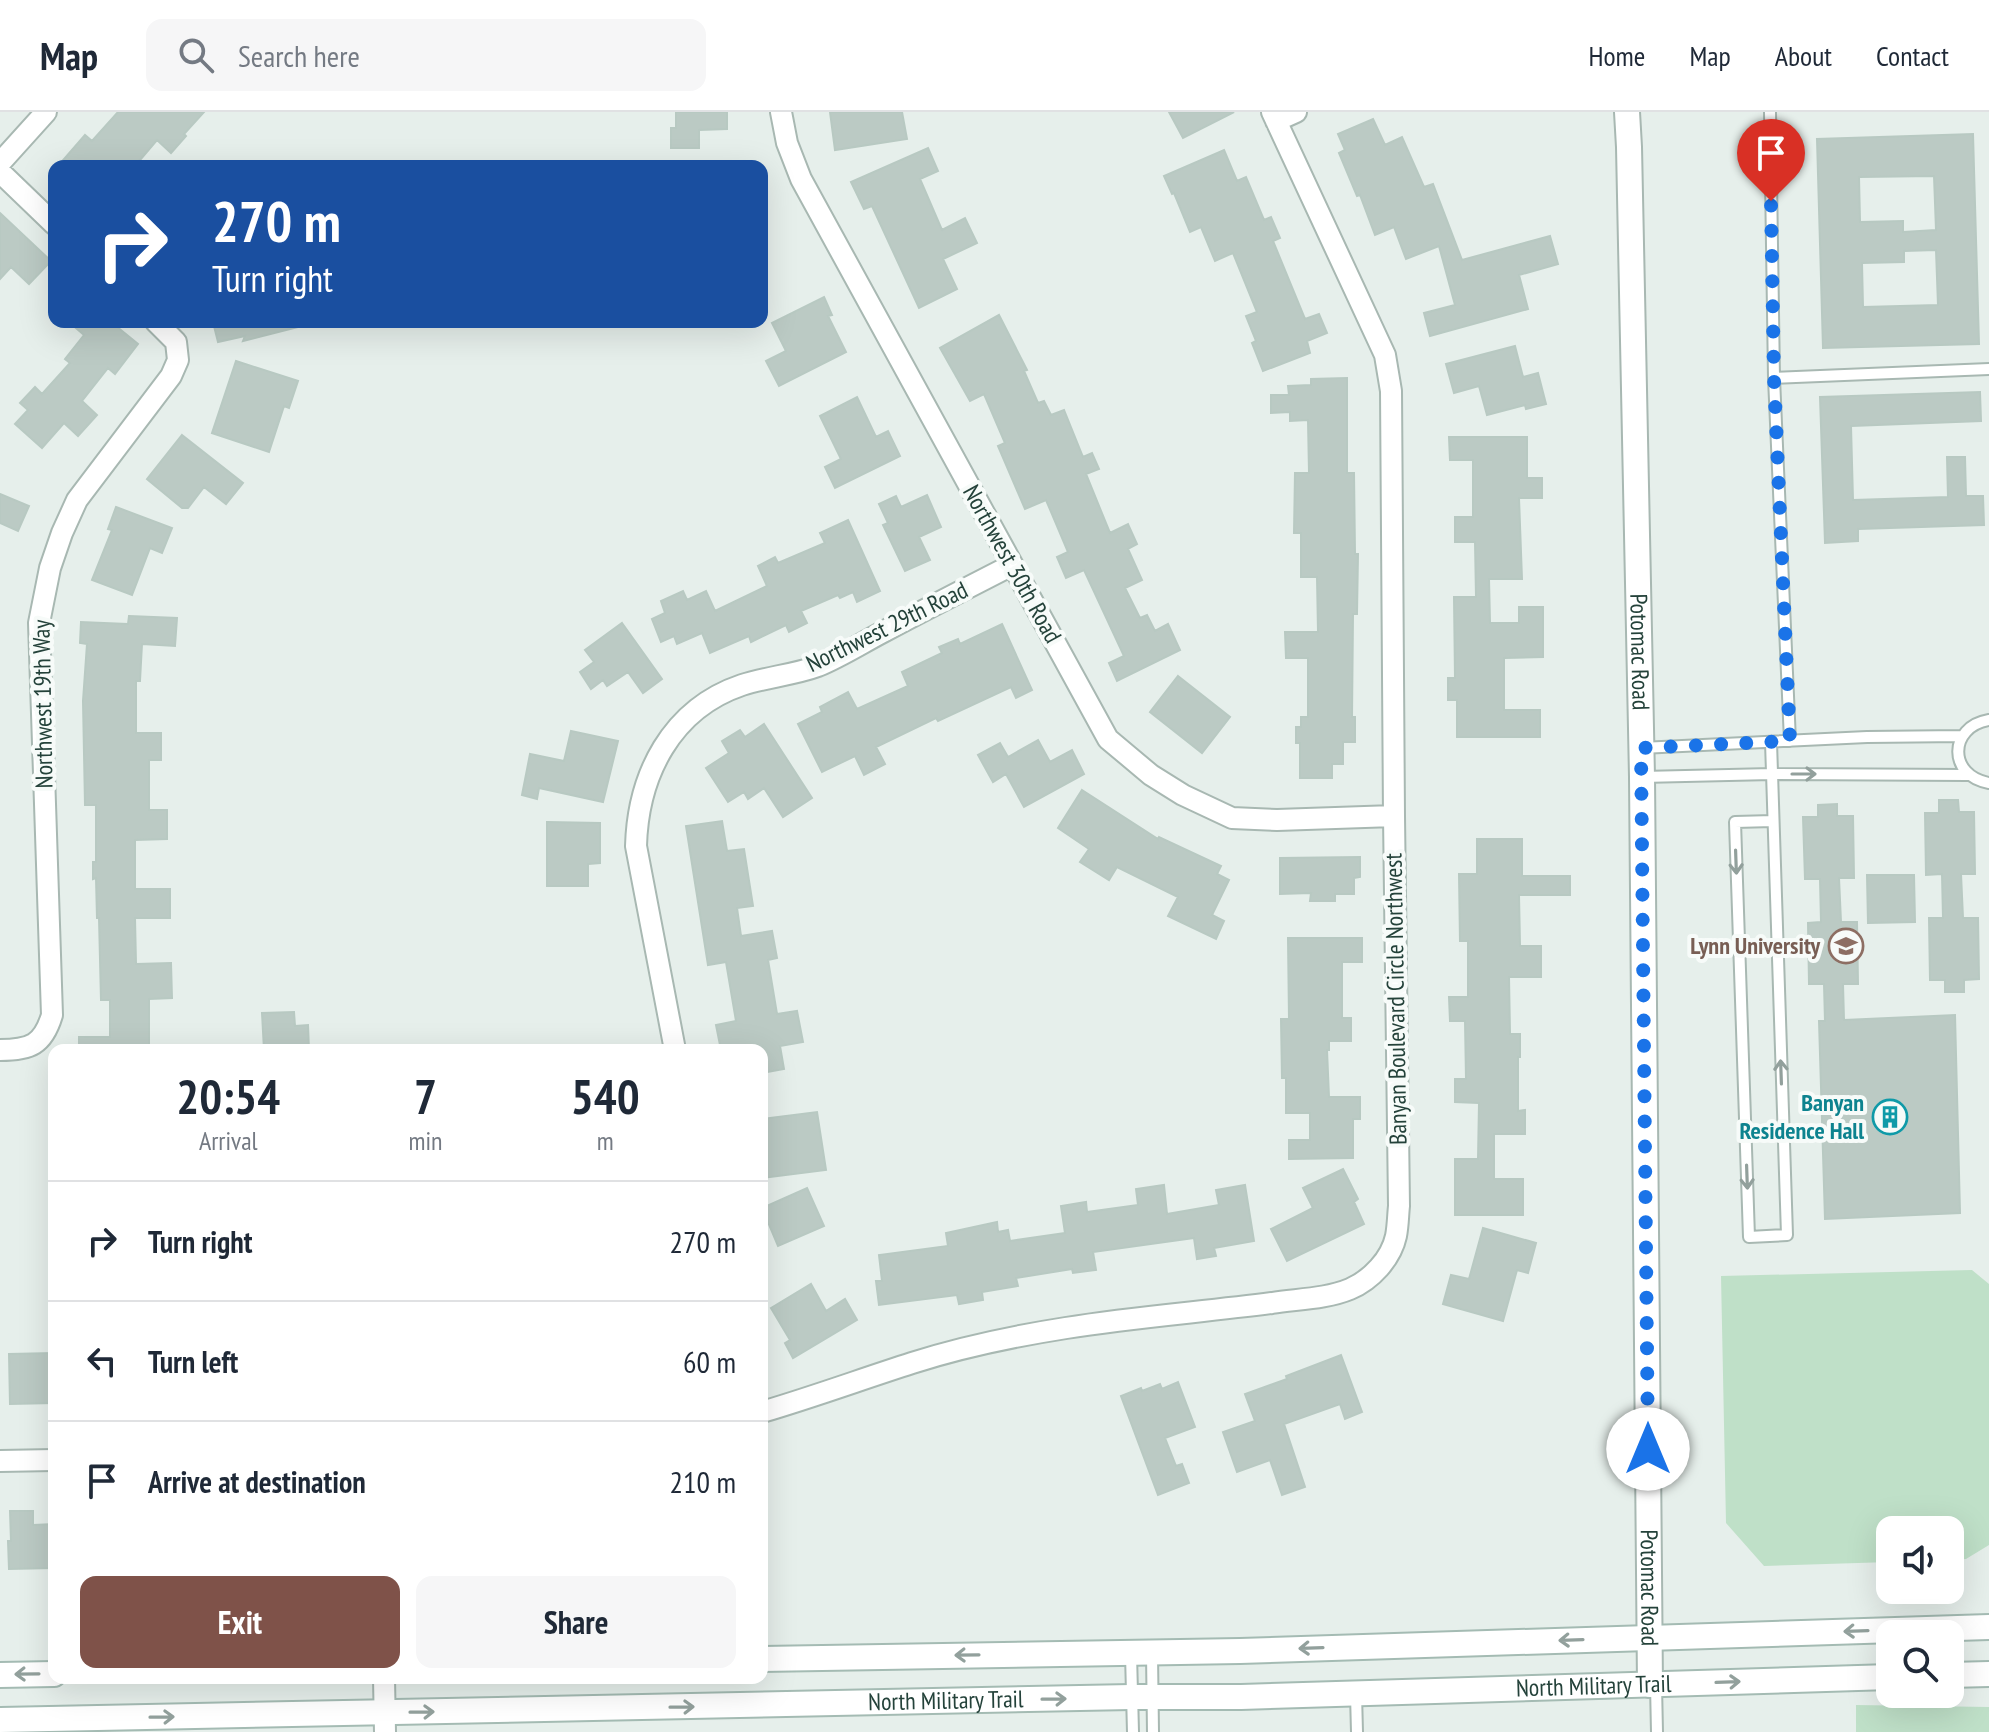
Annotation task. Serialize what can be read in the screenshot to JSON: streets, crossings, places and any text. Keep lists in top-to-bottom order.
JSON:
{
  "streets": {
    "main road": ["Potomac Road", "North Military Trail"],
    "street": [
      "Northwest 30th Road",
      "Northwest 29th Road",
      "Northwest 19th Way",
      "Banyan Boulevard Circle Northwest"
    ]
  },
  "crossings": [
    ["Northwest 30th Road", "Northwest 29th Road"],
    ["Northwest 30th Road", "Banyan Boulevard Circle Northwest"],
    ["Potomac Road", "North Military Trail"]
  ],
  "places": {
    "school or university": ["Lynn University"],
    "building": ["Banyan Residence Hall"]
  },
  "page": {
    "header": "Map",
    "search": "Search here",
    "nav": [
      "Home",
      "Map",
      "About",
      "Contact"
    ],
    "turn": ["270 m", "Turn right"],
    "eta": [
      "20:54",
      "Arrival",
      "7",
      "min",
      "540",
      "m"
    ],
    "list": [
      {
        "name": "Turn right",
        "value": "270 m"
      },
      {
        "name": "Turn left",
        "value": "60 m"
      },
      {
        "name": "Arrive at destination",
        "value": "210 m"
      }
    ],
    "buttons": ["Exit", "Share"]
  }
}
